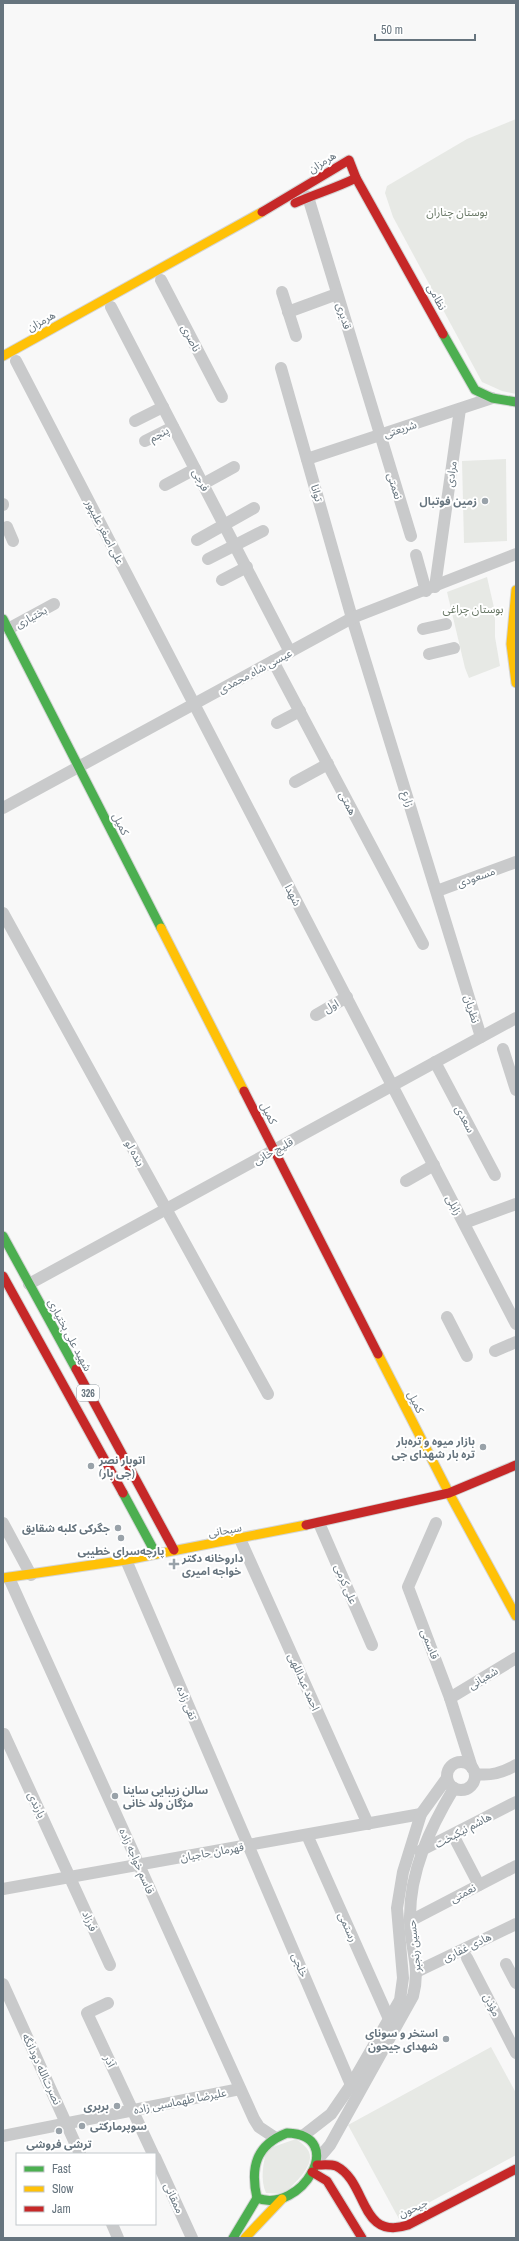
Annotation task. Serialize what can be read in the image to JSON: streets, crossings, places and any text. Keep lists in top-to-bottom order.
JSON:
{
  "streets": {
    "main road": [
      "هرمزان",
      "نظامی",
      "کمیل",
      "شهید علی بختیاری",
      "326",
      "سبحانی",
      "جیحون"
    ],
    "street": [
      "قدیری",
      "ناصری",
      "شریعتی",
      "پنجم",
      "مرادی",
      "فرجی",
      "نعمتی",
      "توانا",
      "علی اصغر علیپور",
      "بختیاری",
      "عیسی شاه محمدی",
      "زارع",
      "همتی",
      "مسعودی",
      "شهدا",
      "اول",
      "نظریان",
      "سعدی",
      "قلیچ خانی",
      "بنده لو",
      "زابلی",
      "علی کرمی",
      "قاسمی",
      "شعبانی",
      "احمد عبداللهی",
      "تقی زاده",
      "یارندی",
      "هاشم نیکبخت",
      "قهرمان حاجیان",
      "قاسم خواجه زاده",
      "فرزاد",
      "رستمی",
      "حسین رنجبر",
      "هادی غفاری",
      "خلجی",
      "مؤذن",
      "آذر",
      "نصرت‌الله دودانگه",
      "علیرضا طهماسبی زاده",
      "ممقانی"
    ]
  },
  "crossings": [
    ["هرمزان", "نظامی"],
    ["نظامی", "شریعتی"],
    ["قدیری", "شریعتی"],
    ["قدیری", "نعمتی"],
    ["شریعتی", "مرادی"],
    ["شریعتی", "نعمتی"],
    ["شریعتی", "توانا"],
    ["پنجم", "فرجی"],
    ["مرادی", "عیسی شاه محمدی"],
    ["فرجی", "عیسی شاه محمدی"],
    ["نعمتی", "حسین رنجبر"],
    ["توانا", "عیسی شاه محمدی"],
    ["توانا", "زارع"],
    ["علی اصغر علیپور", "عیسی شاه محمدی"],
    ["علی اصغر علیپور", "شهدا"],
    ["بختیاری", "کمیل"],
    ["عیسی شاه محمدی", "زارع"],
    ["عیسی شاه محمدی", "همتی"],
    ["عیسی شاه محمدی", "کمیل"],
    ["عیسی شاه محمدی", "شهدا"],
    ["زارع", "مسعودی"],
    ["زارع", "نظریان"],
    ["کمیل", "قلیچ خانی"],
    ["کمیل", "سبحانی"],
    ["شهدا", "اول"],
    ["شهدا", "قلیچ خانی"],
    ["شهدا", "زابلی"],
    ["نظریان", "قلیچ خانی"],
    ["سعدی", "قلیچ خانی"],
    ["قلیچ خانی", "بنده لو"],
    ["قلیچ خانی", "زابلی"],
    ["قلیچ خانی", "شهید علی بختیاری"],
    ["شهید علی بختیاری", "سبحانی"],
    ["326", "سبحانی"],
    ["سبحانی", "علی کرمی"],
    ["سبحانی", "احمد عبداللهی"],
    ["سبحانی", "تقی زاده"],
    ["سبحانی", "قاسم خواجه زاده"],
    ["قاسمی", "شعبانی"],
    ["قاسمی", "حسین رنجبر"],
    ["احمد عبداللهی", "قهرمان حاجیان"],
    ["تقی زاده", "قهرمان حاجیان"],
    ["تقی زاده", "خلجی"],
    ["یارندی", "قهرمان حاجیان"],
    ["یارندی", "فرزاد"],
    ["هاشم نیکبخت", "حسین رنجبر"],
    ["قهرمان حاجیان", "قاسم خواجه زاده"],
    ["قهرمان حاجیان", "فرزاد"],
    ["قهرمان حاجیان", "رستمی"],
    ["قهرمان حاجیان", "حسین رنجبر"],
    ["قهرمان حاجیان", "خلجی"],
    ["قاسم خواجه زاده", "حسین رنجبر"],
    ["قاسم خواجه زاده", "علیرضا طهماسبی زاده"],
    ["قاسم خواجه زاده", "جیحون"],
    ["رستمی", "حسین رنجبر"],
    ["حسین رنجبر", "هادی غفاری"],
    ["حسین رنجبر", "خلجی"],
    ["حسین رنجبر", "جیحون"],
    ["آذر", "علیرضا طهماسبی زاده"],
    ["نصرت‌الله دودانگه", "علیرضا طهماسبی زاده"]
  ],
  "parks": ["بوستان چناران", "بوستان چراغی"],
  "places": {
    "other": [
      "زمین فوتبال",
      "بازار میوه و تره‌بار تره بار شهدای جی",
      "اتوبار نصر (جی بار)",
      "جگرکی کلبه شقایق",
      "پارچه‌سرای خطیبی",
      "سالن زیبایی ساینا مژگان ولد خانی",
      "استخر و سونای شهدای جیحون",
      "بربری",
      "سوپرمارکتی",
      "ترشی فروشی"
    ],
    "health": ["داروخانه دکتر خواجه امیری"]
  },
  "legend": ["Fast", "Slow", "Jam"],
  "scale_bar": "50 m"
}
